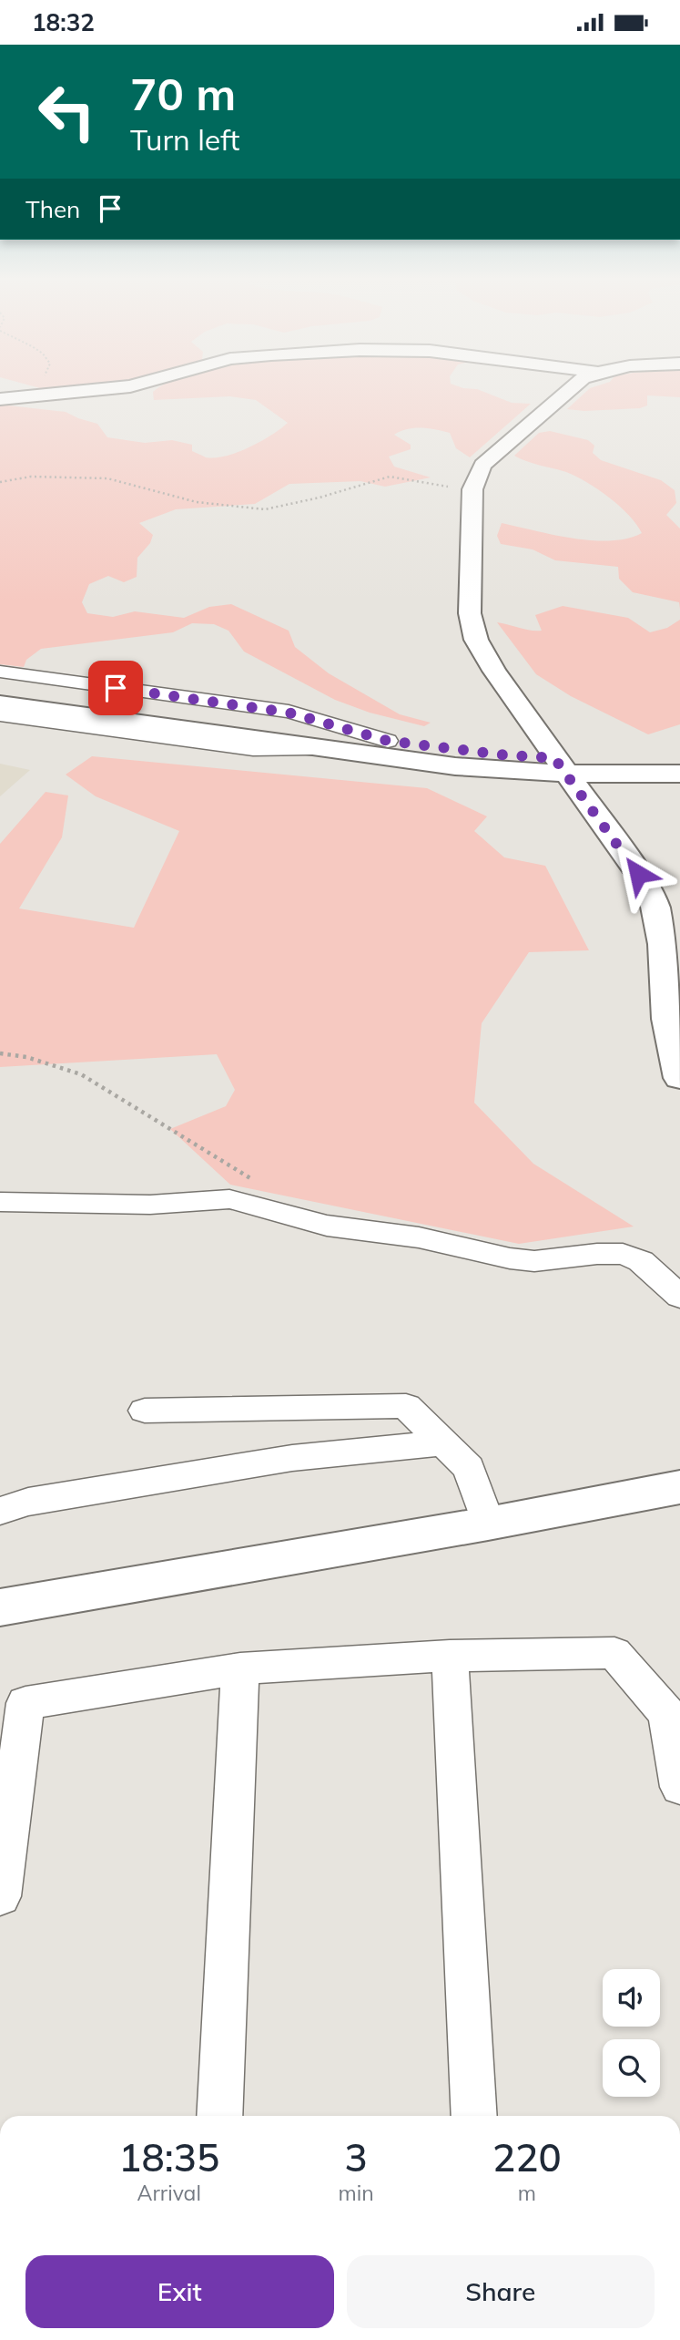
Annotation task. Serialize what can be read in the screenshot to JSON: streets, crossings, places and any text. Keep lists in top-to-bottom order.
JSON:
{
  "page": {
    "status": "18:32",
    "turn": ["70 m", "Turn left"],
    "then": "Then",
    "eta": [
      "18:35",
      "Arrival",
      "3",
      "min",
      "220",
      "m"
    ],
    "buttons": ["Exit", "Share"]
  }
}
